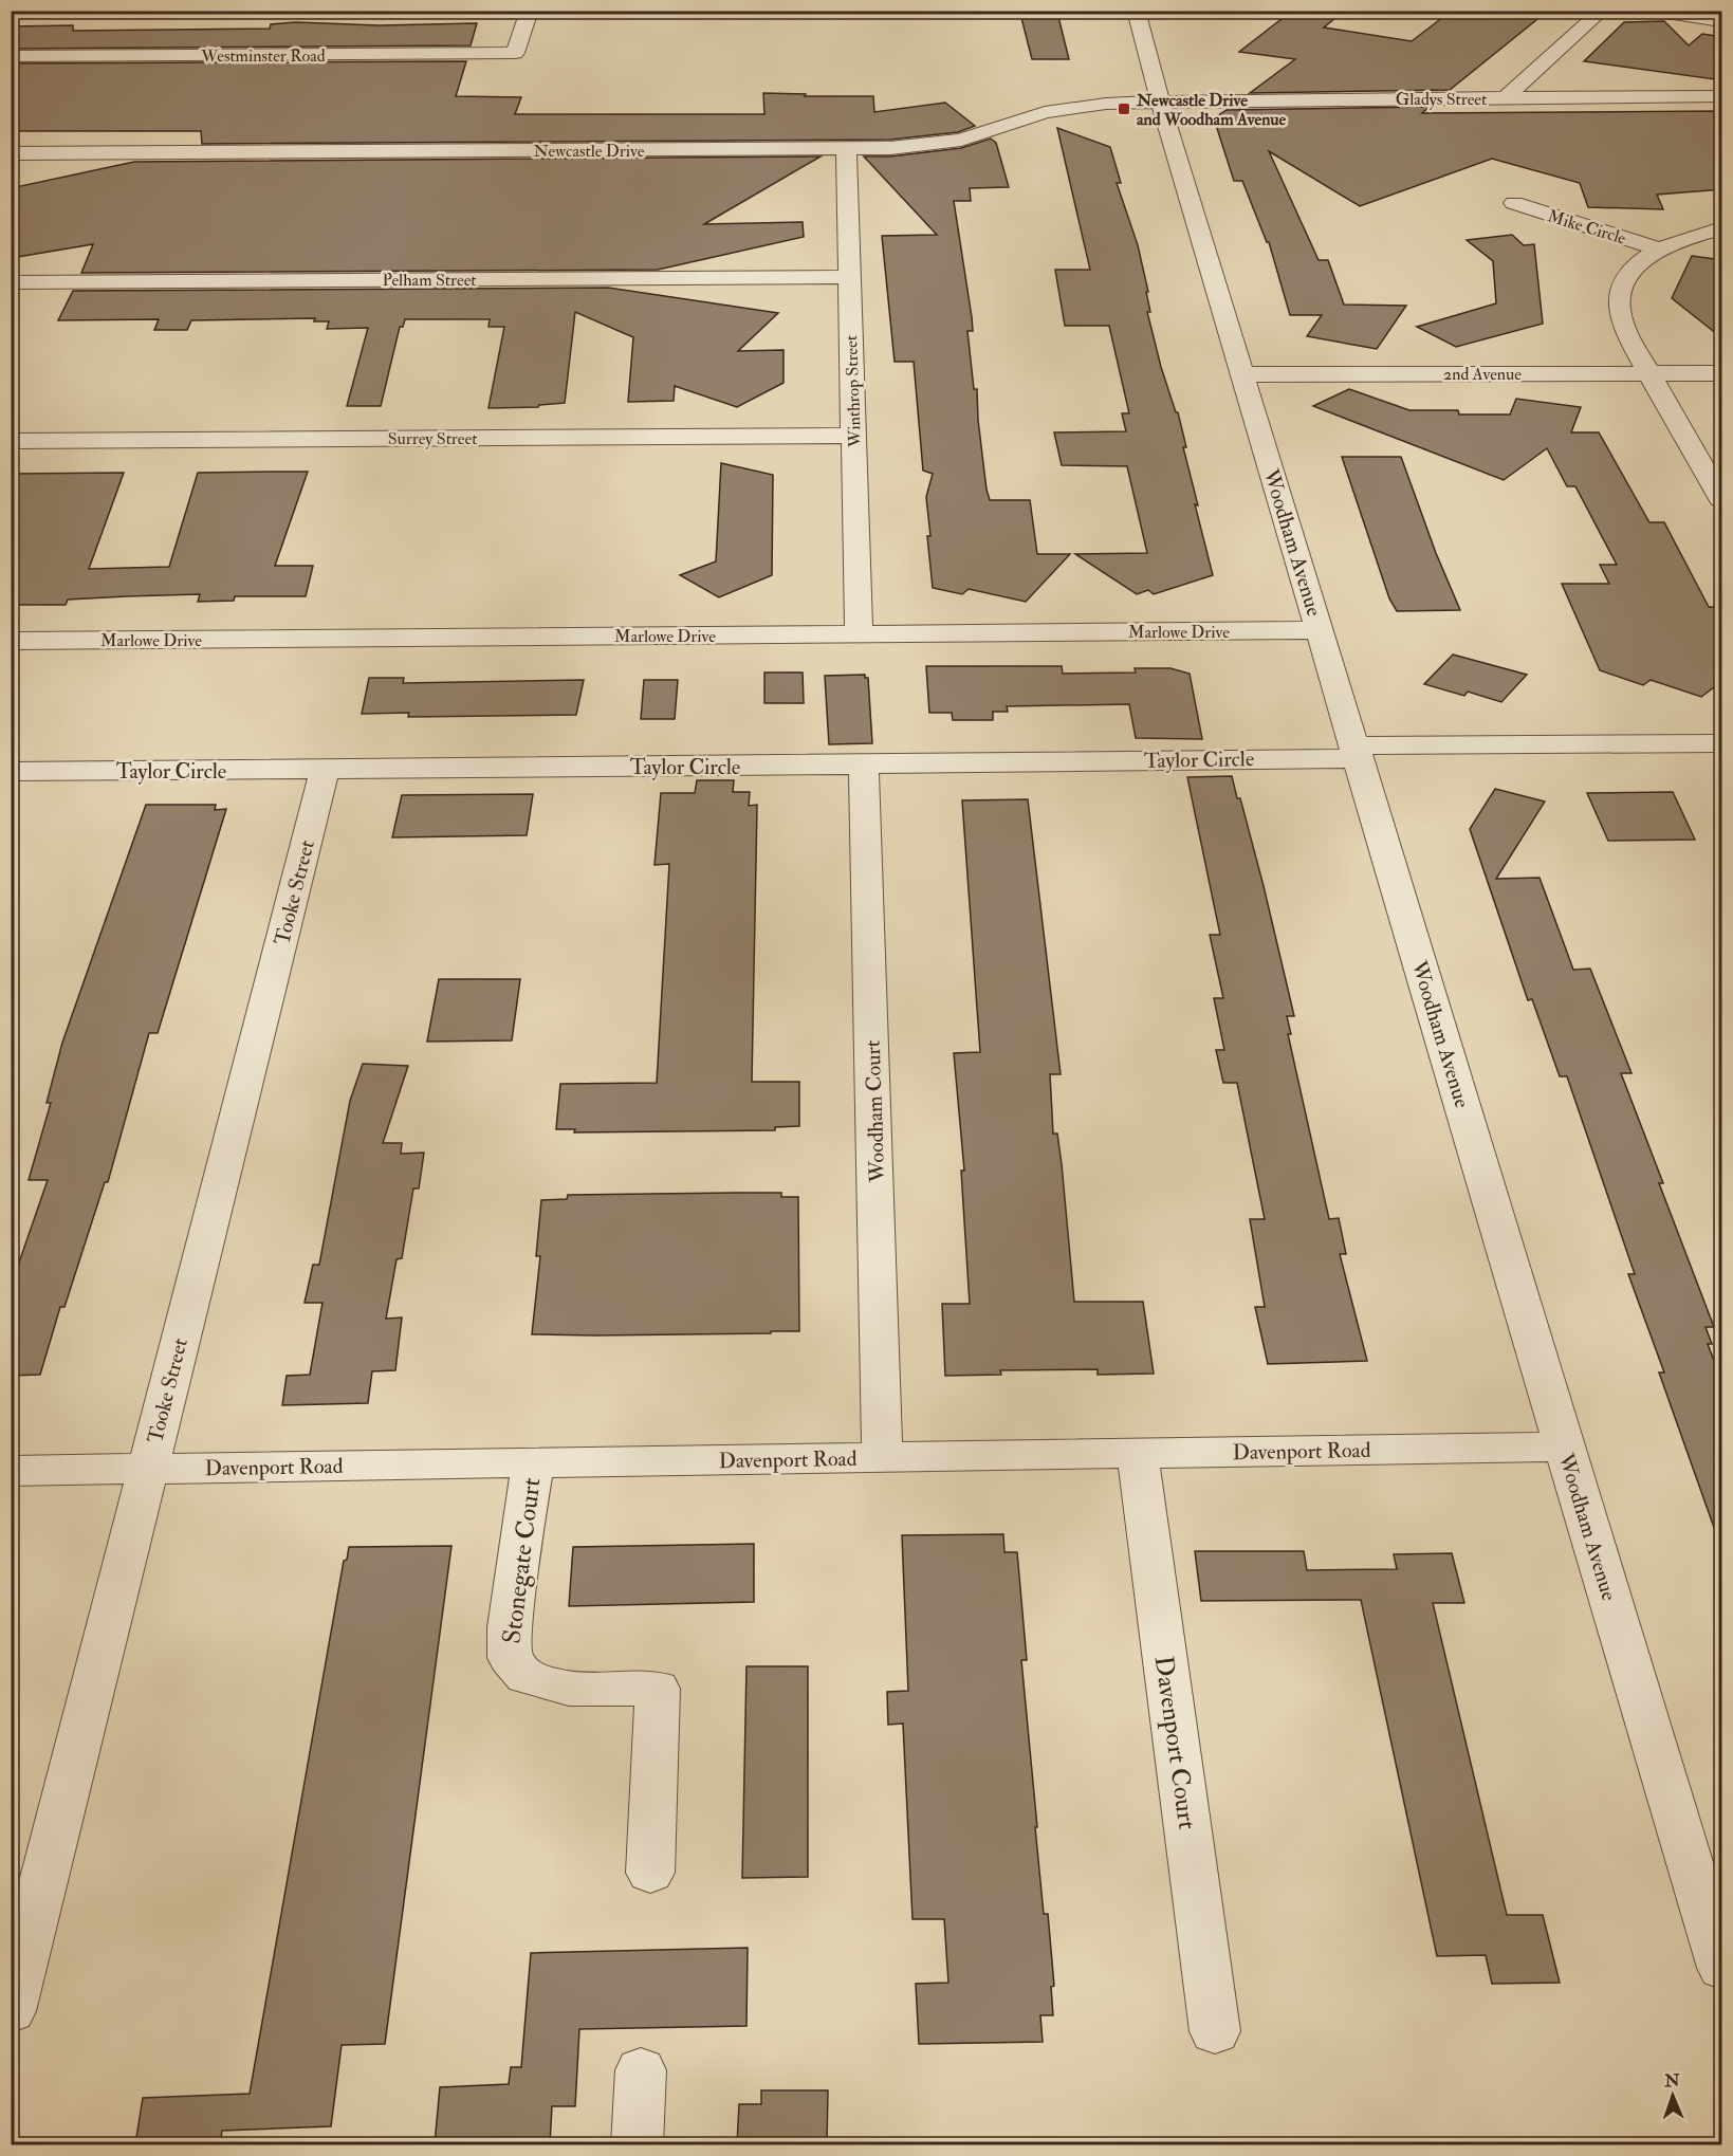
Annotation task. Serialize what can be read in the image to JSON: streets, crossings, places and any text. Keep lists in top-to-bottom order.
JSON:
{
  "streets": {
    "street": [
      "Westminster Road",
      "Gladys Street",
      "Newcastle Drive",
      "Mike Circle",
      "Pelham Street",
      "2nd Avenue",
      "Winthrop Street",
      "Surrey Street",
      "Woodham Avenue",
      "Marlowe Drive",
      "Taylor Circle",
      "Tooke Street",
      "Woodham Court",
      "Davenport Road",
      "Stonegate Court",
      "Davenport Court"
    ]
  },
  "crossings": [
    ["Gladys Street", "Newcastle Drive"],
    ["Gladys Street", "Woodham Avenue"],
    ["Newcastle Drive", "Winthrop Street"],
    ["Newcastle Drive", "Woodham Avenue"],
    ["Pelham Street", "Winthrop Street"],
    ["2nd Avenue", "Woodham Avenue"],
    ["Winthrop Street", "Surrey Street"],
    ["Winthrop Street", "Marlowe Drive"],
    ["Woodham Avenue", "Marlowe Drive"],
    ["Woodham Avenue", "Taylor Circle"],
    ["Woodham Avenue", "Davenport Road"],
    ["Taylor Circle", "Tooke Street"],
    ["Taylor Circle", "Woodham Court"],
    ["Tooke Street", "Davenport Road"],
    ["Woodham Court", "Davenport Road"],
    ["Davenport Road", "Stonegate Court"],
    ["Davenport Road", "Davenport Court"]
  ],
  "places": {
    "transit": ["Newcastle Drive and Woodham Avenue"]
  },
  "north": "top"
}
